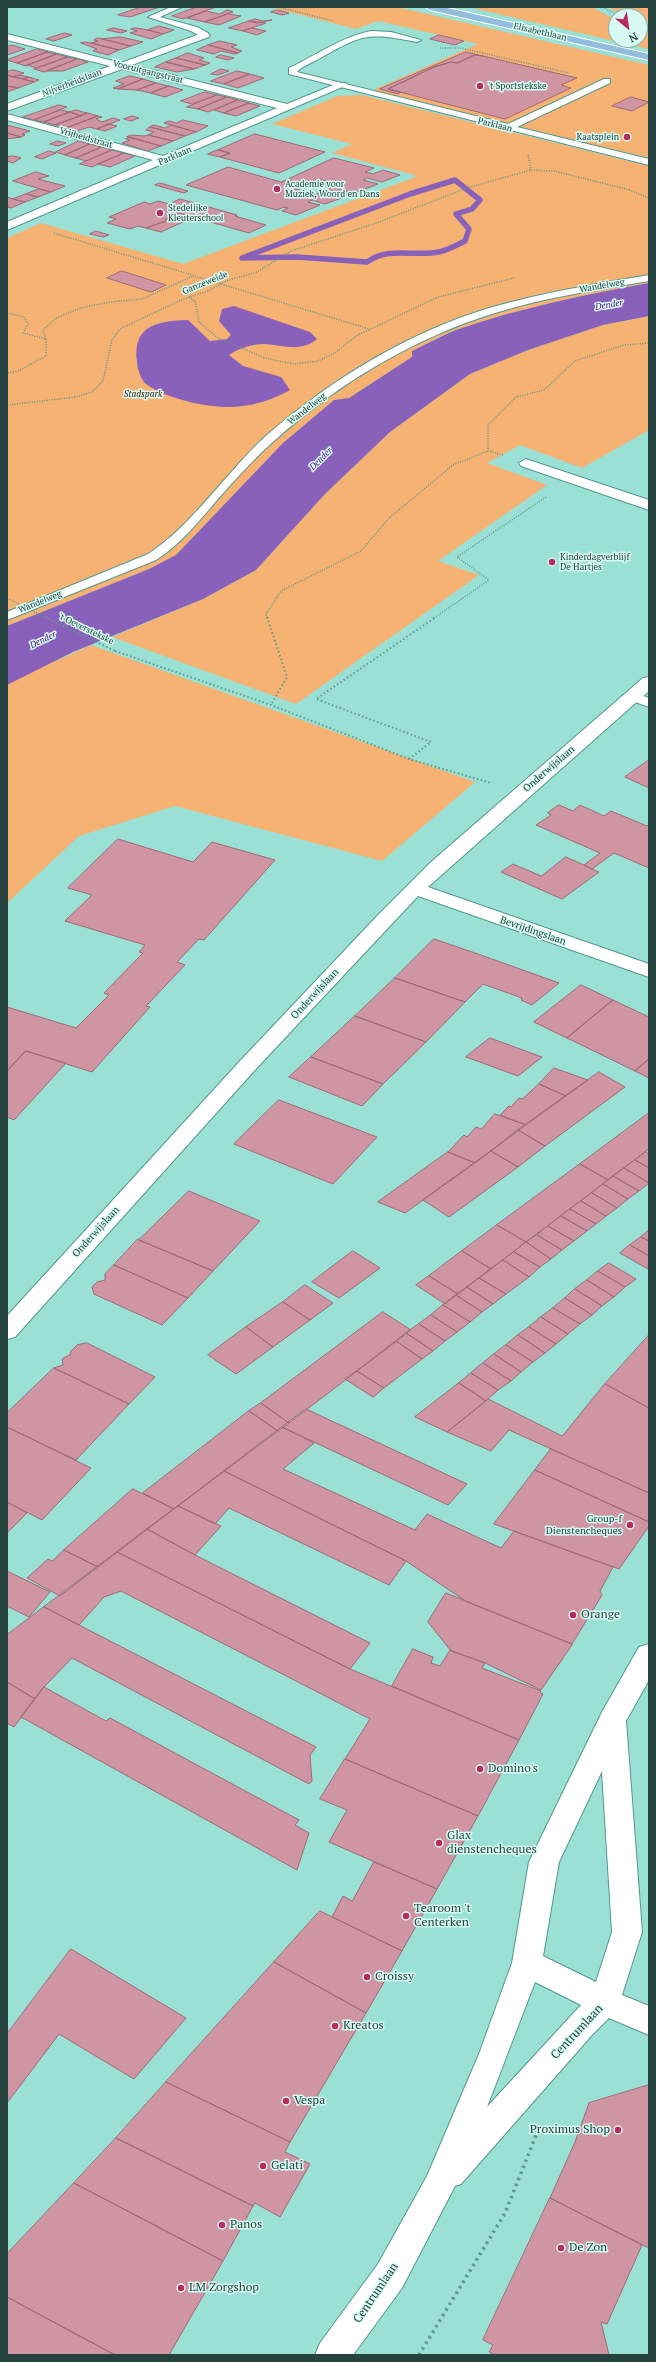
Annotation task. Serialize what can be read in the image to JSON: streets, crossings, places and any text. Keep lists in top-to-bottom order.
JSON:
{
  "streets": {
    "main road": ["Elisabethlaan"],
    "street": [
      "Vooruitgangstraat",
      "Nijverheidslaan",
      "Parklaan",
      "Vrijheidstraat",
      "Onderwijslaan",
      "Bevrijdingslaan",
      "Centrumlaan"
    ],
    "lane": ["Wandelweg"],
    "path": ["Ganzeweide", "'t Oeverstekske"]
  },
  "crossings": [
    ["Vooruitgangstraat", "Nijverheidslaan"],
    ["Vooruitgangstraat", "Parklaan"],
    ["Parklaan", "Vrijheidstraat"],
    ["'t Oeverstekske", "Onderwijslaan"],
    ["Onderwijslaan", "Bevrijdingslaan"]
  ],
  "water": ["Dender"],
  "parks": ["Stadspark"],
  "places": [
    "'t Sportstekske",
    "Kaatsplein",
    "Academie voor Muziek, Woord en Dans",
    "Stedelijke Kleuterschool",
    "Kinderdagverblijf De Hartjes",
    "Group-f Dienstencheques",
    "Orange",
    "Domino's",
    "Glax dienstencheques",
    "Tearoom 't Centerken",
    "Croissy",
    "Kreatos",
    "Vespa",
    "Proximus Shop",
    "Gelati",
    "Panos",
    "De Zon",
    "LM Zorgshop"
  ],
  "north": "bottom right"
}
